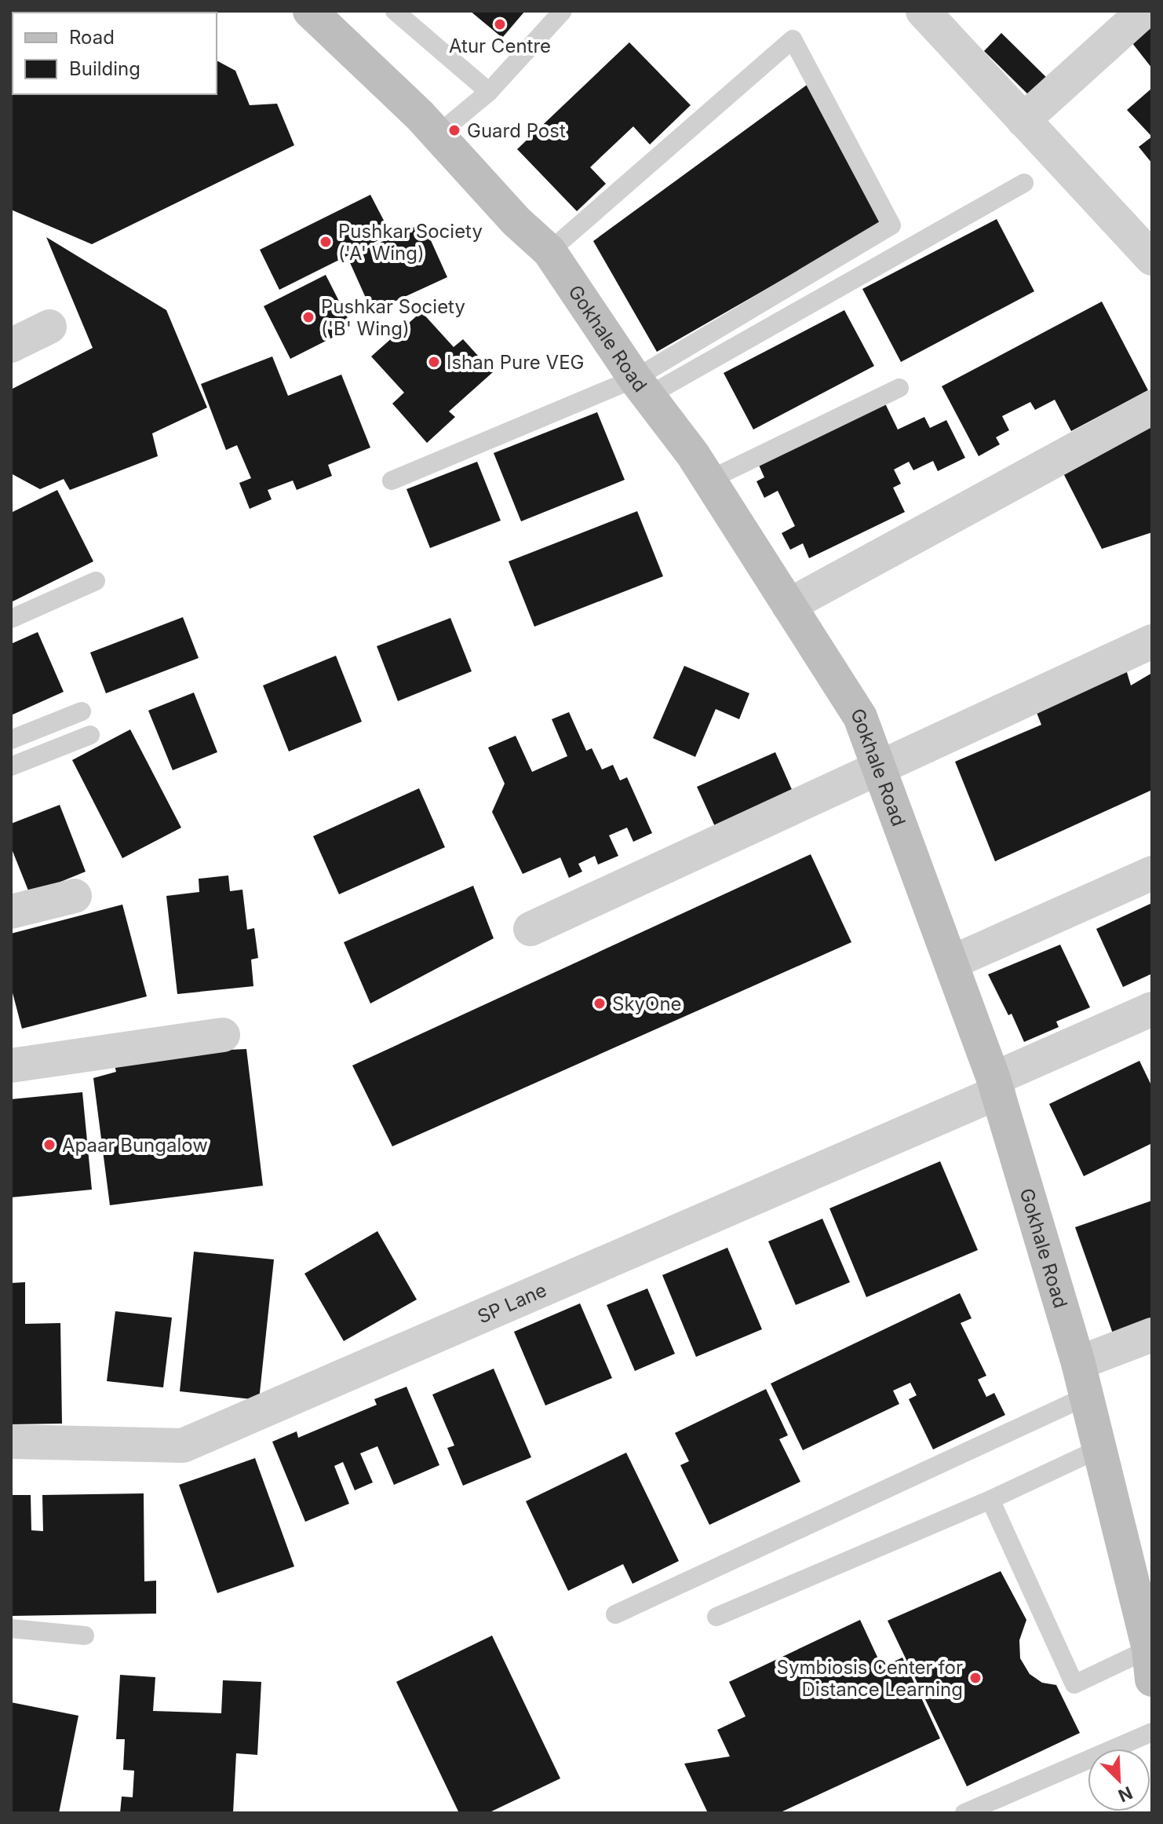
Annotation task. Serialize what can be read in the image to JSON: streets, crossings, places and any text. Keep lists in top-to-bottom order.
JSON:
{
  "streets": {
    "street": ["Gokhale Road", "SP Lane"]
  },
  "crossings": [
    ["Gokhale Road", "SP Lane"]
  ],
  "places": [
    "Atur Centre",
    "Guard Post",
    "Pushkar Society ('A' Wing)",
    "Pushkar Society ('B' Wing)",
    "Ishan Pure VEG",
    "SkyOne",
    "Apaar Bungalow",
    "Symbiosis Center for Distance Learning"
  ],
  "legend": ["Road", "Building"],
  "north": "bottom right"
}
